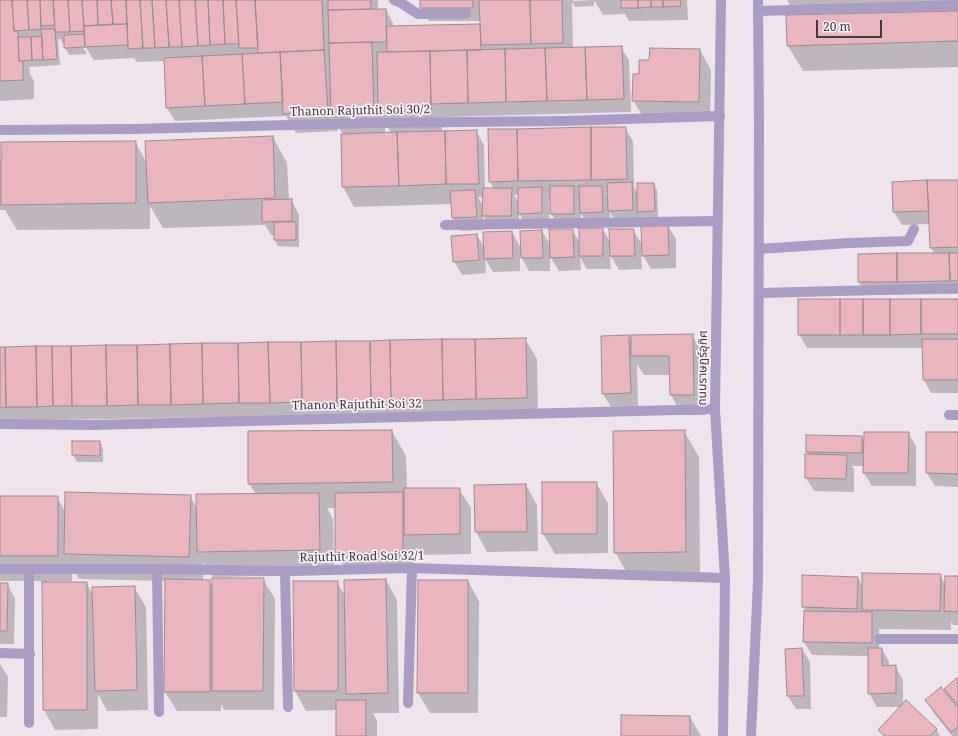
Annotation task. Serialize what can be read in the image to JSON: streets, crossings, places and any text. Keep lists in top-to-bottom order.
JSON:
{
  "streets": {
    "street": [
      "Thanon Rajuthit Soi 30/2",
      "ถนนราษฏร์อุทิศ",
      "Thanon Rajuthit Soi 32",
      "Rajuthit Road Soi 32/1"
    ]
  },
  "crossings": [
    ["Thanon Rajuthit Soi 30/2", "ถนนราษฏร์อุทิศ"],
    ["ถนนราษฏร์อุทิศ", "Thanon Rajuthit Soi 32"],
    ["ถนนราษฏร์อุทิศ", "Rajuthit Road Soi 32/1"]
  ],
  "scale_bar": "20 m"
}
